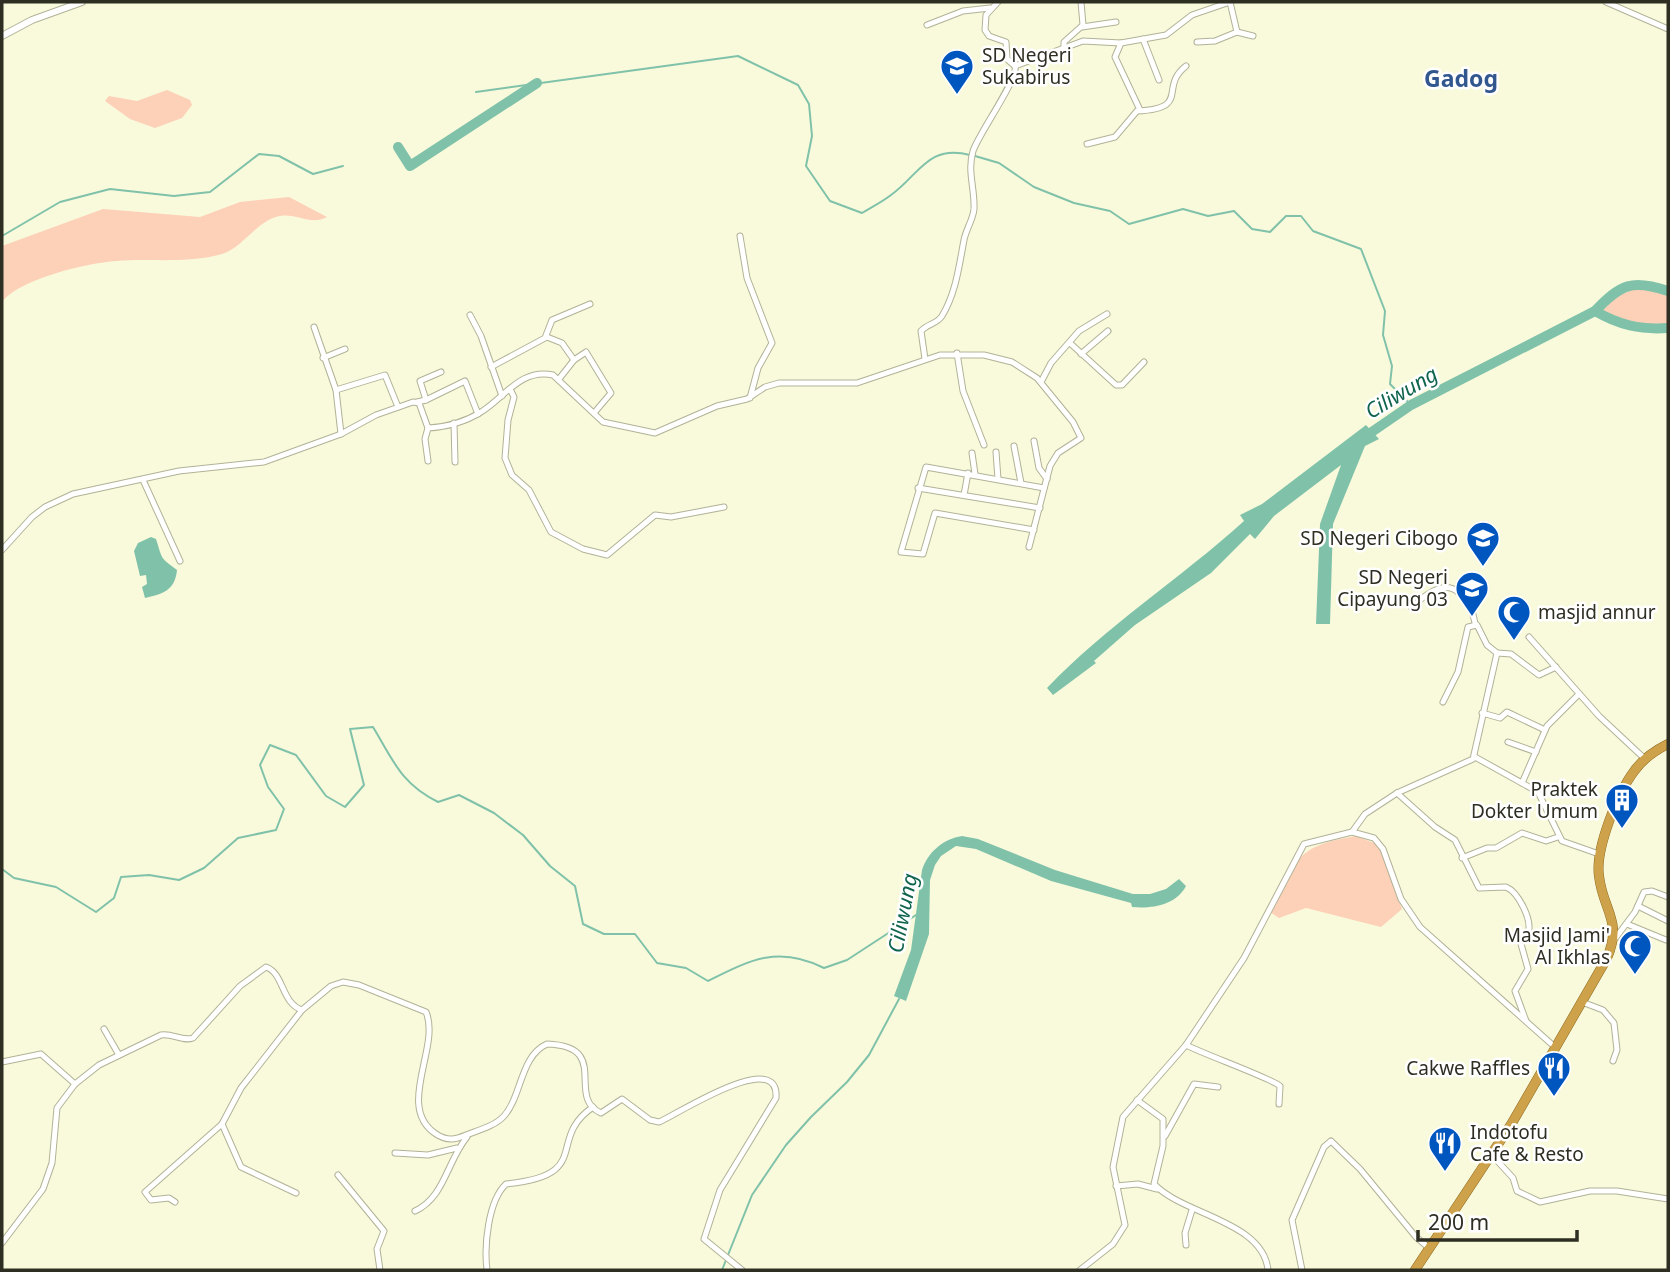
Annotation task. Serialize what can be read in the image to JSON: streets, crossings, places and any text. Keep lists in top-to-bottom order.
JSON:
{
  "districts": ["Gadog"],
  "water": ["Ciliwung"],
  "places": {
    "school or university": ["SD Negeri Sukabirus", "SD Negeri Cibogo", "SD Negeri Cipayung 03"],
    "mosque": ["masjid annur", "Masjid Jami' Al Ikhlas"],
    "building": ["Praktek Dokter Umum"],
    "restaurant": ["Cakwe Raffles", "Indotofu Cafe & Resto"]
  },
  "scale_bar": "200 m"
}
